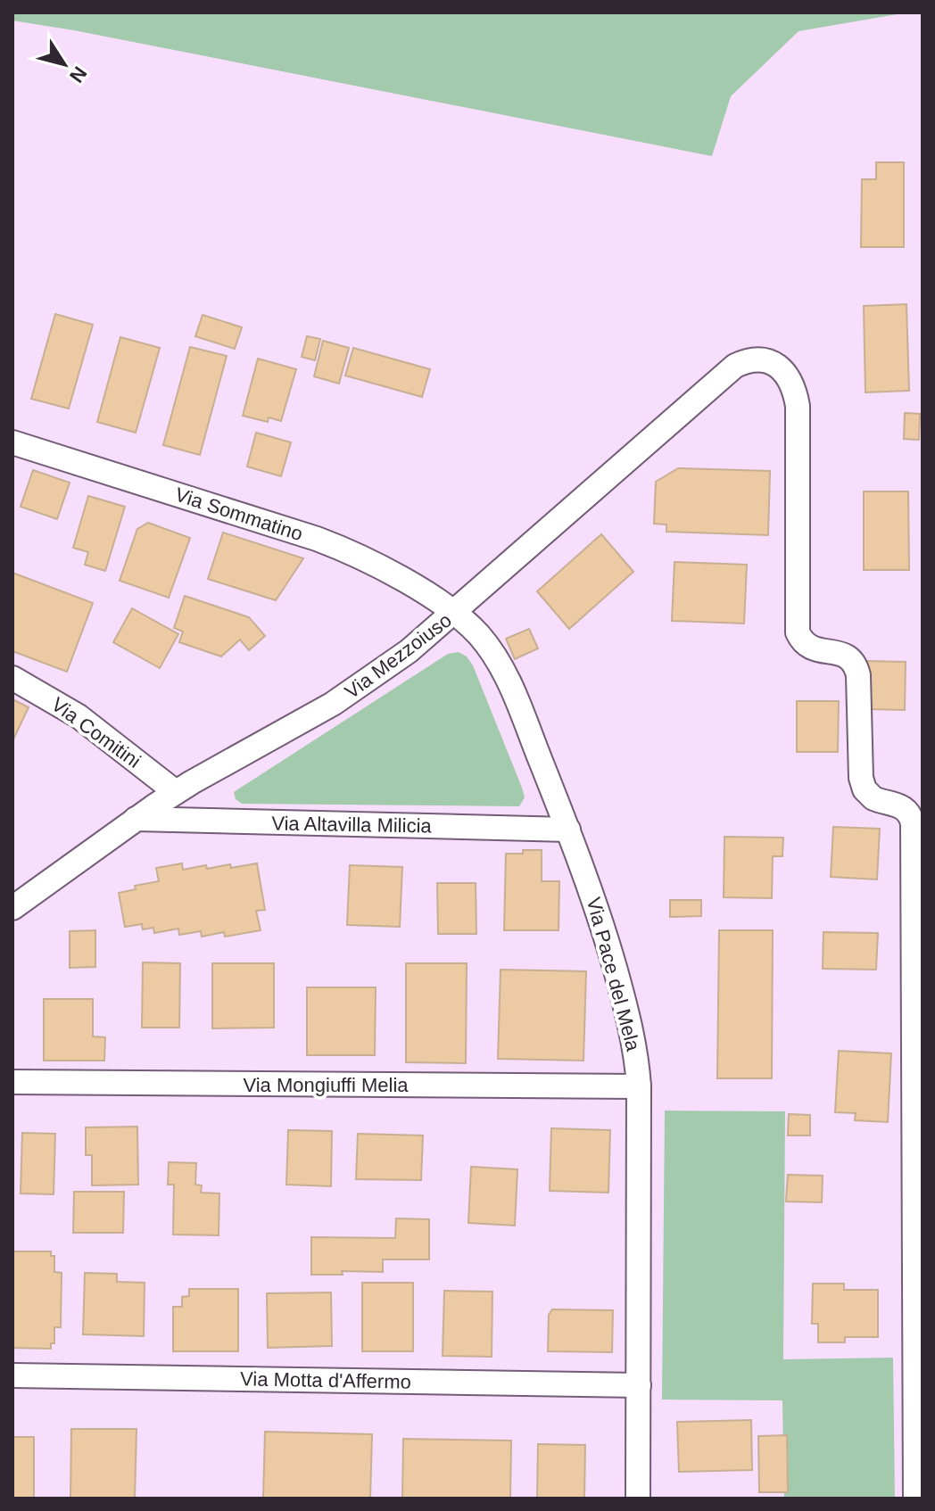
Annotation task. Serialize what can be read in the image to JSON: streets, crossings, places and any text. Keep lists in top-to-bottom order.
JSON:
{
  "streets": {
    "street": [
      "Via Sommatino",
      "Via Mezzoiuso",
      "Via Comitini",
      "Via Altavilla Milicia",
      "Via Pace del Mela",
      "Via Mongiuffi Melia",
      "Via Motta d'Affermo"
    ]
  },
  "crossings": [
    ["Via Sommatino", "Via Mezzoiuso"],
    ["Via Sommatino", "Via Pace del Mela"],
    ["Via Mezzoiuso", "Via Comitini"],
    ["Via Mezzoiuso", "Via Altavilla Milicia"],
    ["Via Mezzoiuso", "Via Pace del Mela"],
    ["Via Altavilla Milicia", "Via Pace del Mela"],
    ["Via Pace del Mela", "Via Mongiuffi Melia"],
    ["Via Pace del Mela", "Via Motta d'Affermo"]
  ],
  "north": "bottom right"
}
